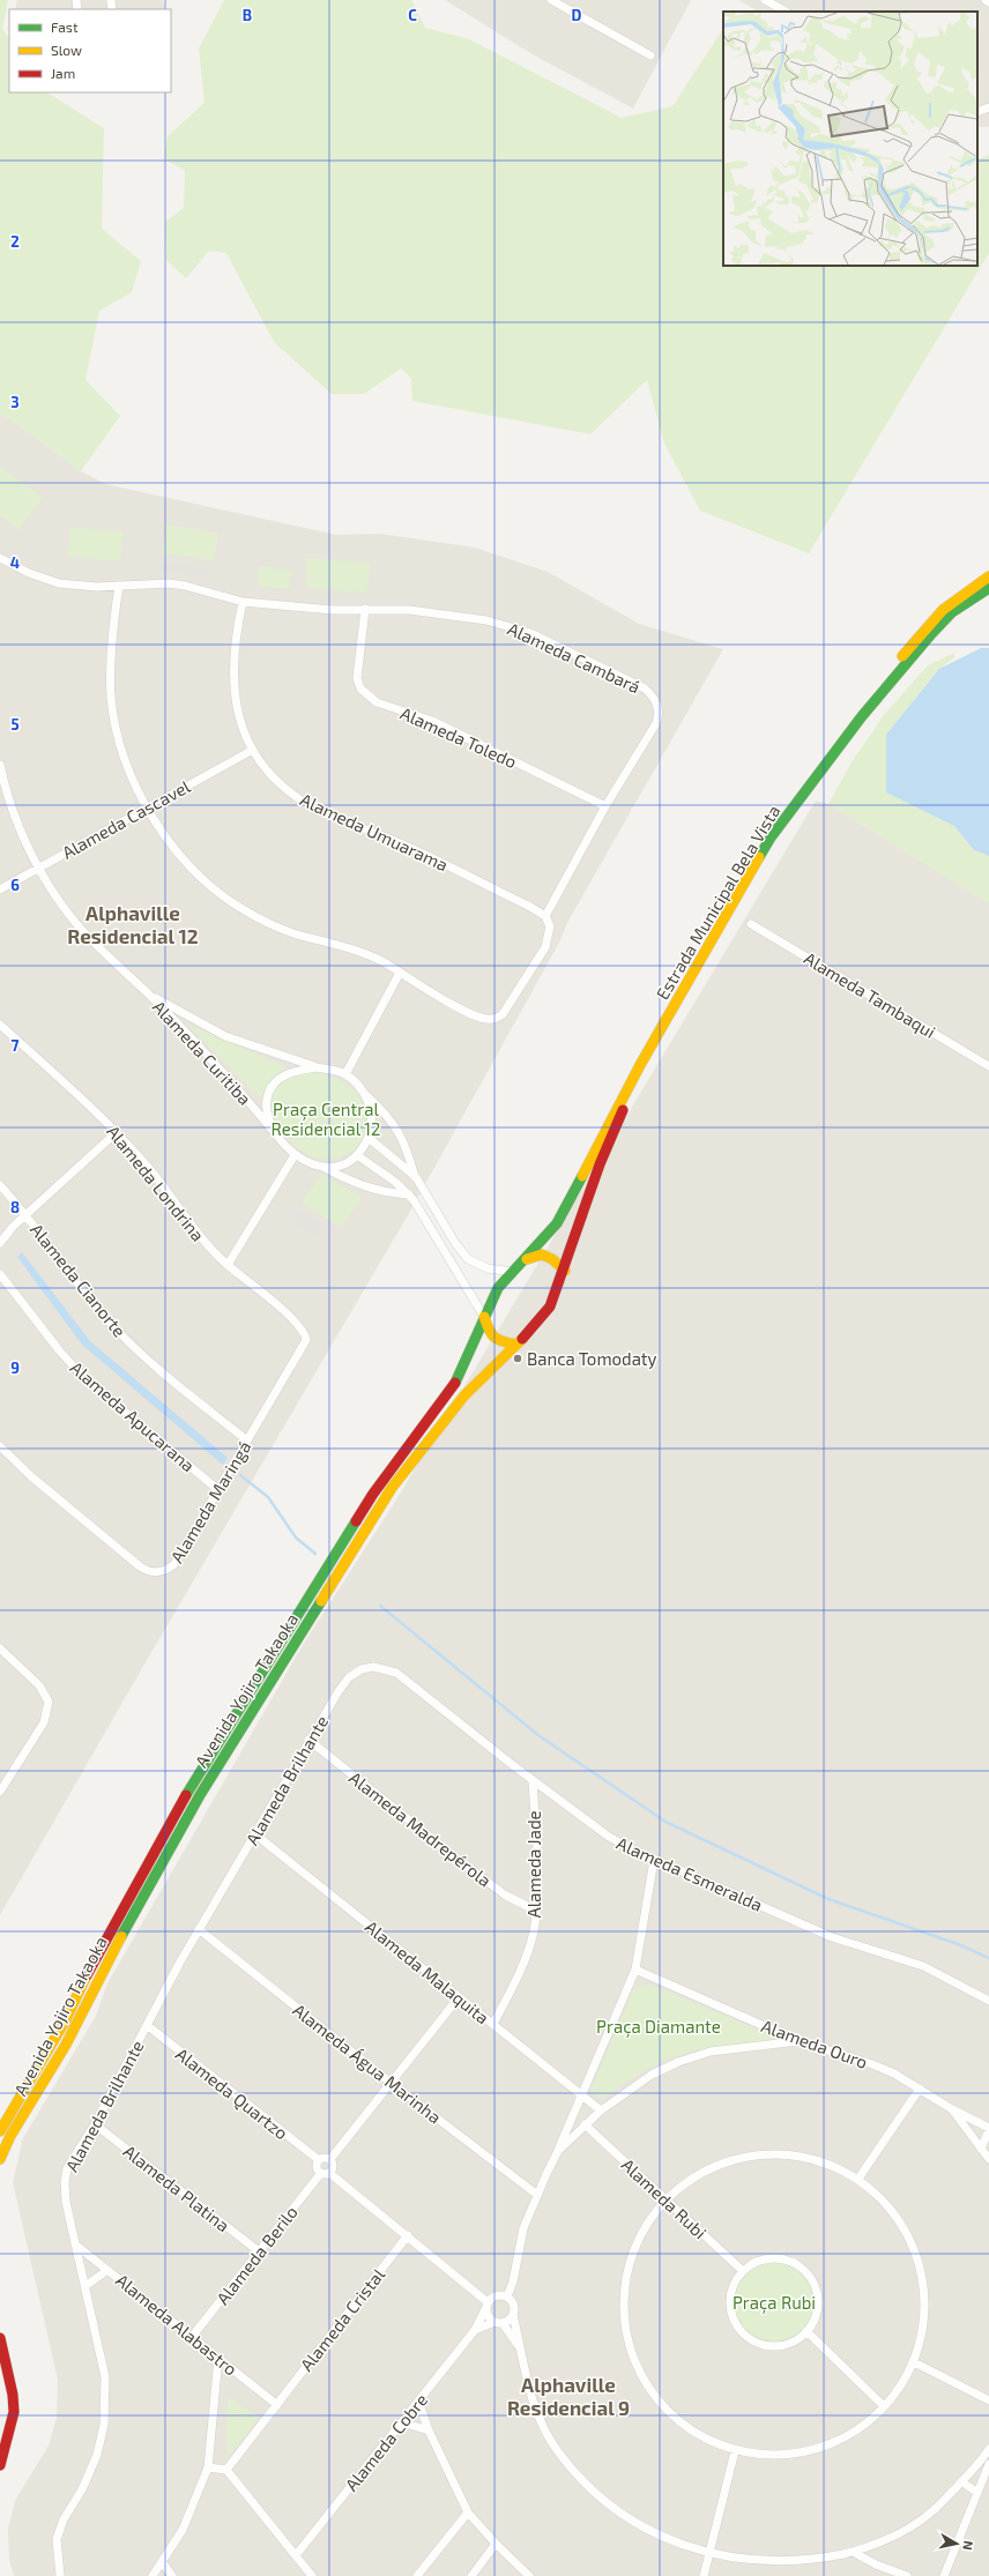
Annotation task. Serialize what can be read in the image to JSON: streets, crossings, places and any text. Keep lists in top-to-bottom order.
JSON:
{
  "streets": {
    "main road": ["Estrada Municipal Bela Vista", "Avenida Yojiro Takaoka"],
    "street": [
      "Alameda Cambará",
      "Alameda Toledo",
      "Alameda Cascavel",
      "Alameda Umuarama",
      "Alameda Tambaqui",
      "Alameda Curitiba",
      "Alameda Londrina",
      "Alameda Cianorte",
      "Alameda Apucarana",
      "Alameda Maringá",
      "Alameda Brilhante",
      "Alameda Madrepérola",
      "Alameda Jade",
      "Alameda Esmeralda",
      "Alameda Malaquita",
      "Alameda Ouro",
      "Alameda Água Marinha",
      "Alameda Quartzo",
      "Alameda Platina",
      "Alameda Rubi",
      "Alameda Berilo",
      "Alameda Cristal",
      "Alameda Alabastro",
      "Alameda Cobre"
    ]
  },
  "crossings": [
    ["Alameda Cambará", "Alameda Toledo"],
    ["Alameda Cambará", "Alameda Umuarama"],
    ["Alameda Cascavel", "Alameda Umuarama"],
    ["Alameda Cascavel", "Alameda Curitiba"],
    ["Estrada Municipal Bela Vista", "Avenida Yojiro Takaoka"],
    ["Alameda Londrina", "Alameda Maringá"],
    ["Alameda Cianorte", "Alameda Maringá"],
    ["Alameda Apucarana", "Alameda Maringá"],
    ["Alameda Brilhante", "Alameda Madrepérola"],
    ["Alameda Brilhante", "Alameda Esmeralda"],
    ["Alameda Brilhante", "Alameda Malaquita"],
    ["Alameda Brilhante", "Alameda Água Marinha"],
    ["Alameda Brilhante", "Alameda Quartzo"],
    ["Alameda Brilhante", "Alameda Platina"],
    ["Alameda Brilhante", "Alameda Alabastro"],
    ["Alameda Madrepérola", "Alameda Jade"],
    ["Alameda Jade", "Alameda Esmeralda"],
    ["Alameda Jade", "Alameda Malaquita"],
    ["Alameda Quartzo", "Alameda Berilo"],
    ["Alameda Platina", "Alameda Berilo"],
    ["Alameda Berilo", "Alameda Alabastro"],
    ["Alameda Cristal", "Alameda Alabastro"]
  ],
  "districts": ["Alphaville Residencial 12", "Alphaville Residencial 9"],
  "parks": ["Praça Central Residencial 12", "Praça Diamante", "Praça Rubi"],
  "places": ["Banca Tomodaty"],
  "legend": ["Fast", "Slow", "Jam"],
  "north": "right",
  "grid": {
    "columns": ["B", "C", "D"],
    "rows": [
      "2",
      "3",
      "4",
      "5",
      "6",
      "7",
      "8",
      "9"
    ]
  }
}
